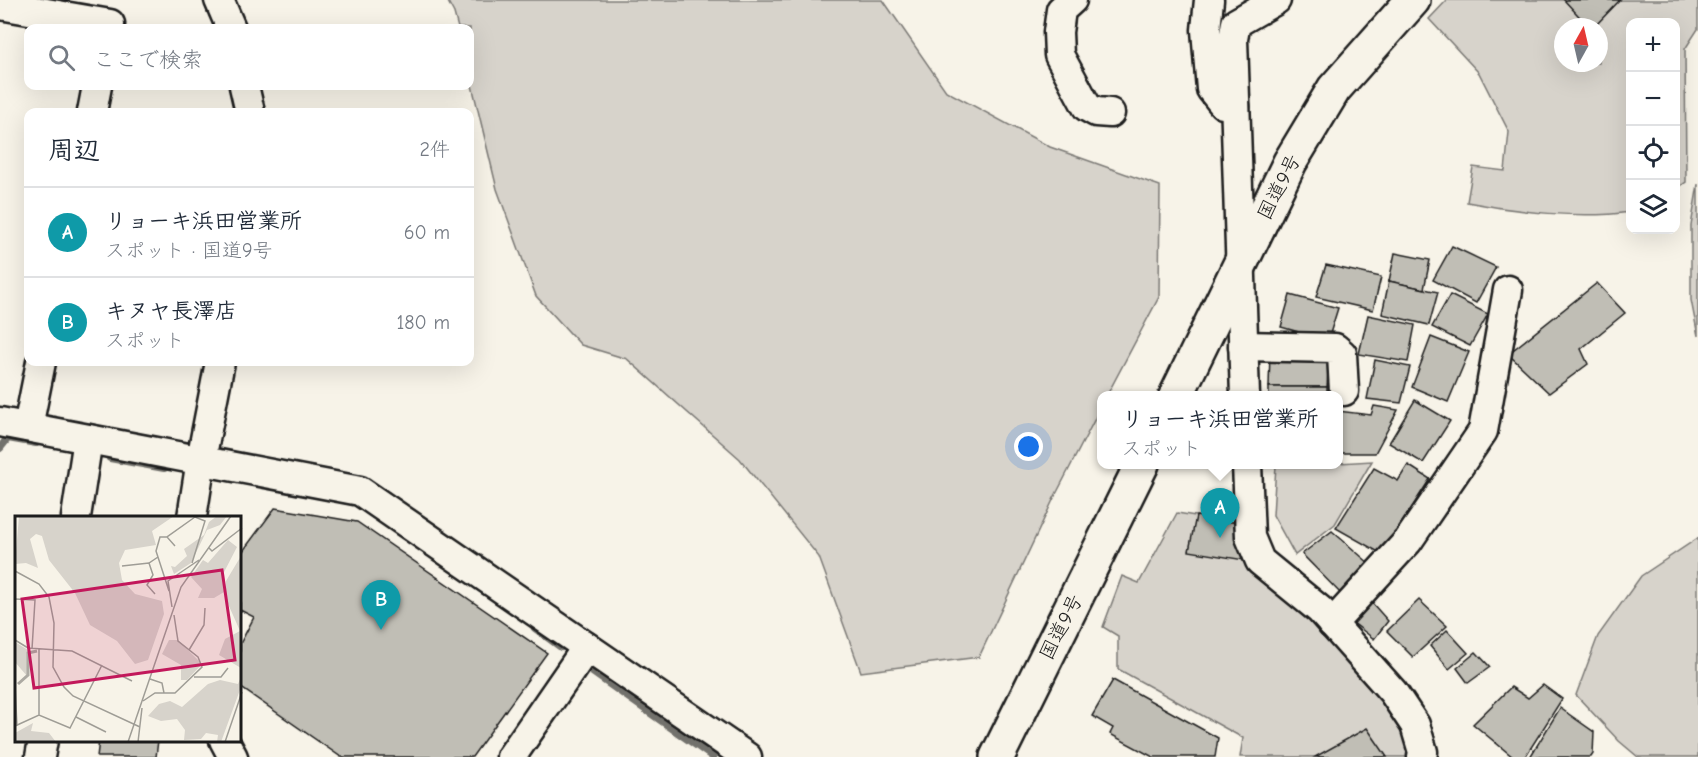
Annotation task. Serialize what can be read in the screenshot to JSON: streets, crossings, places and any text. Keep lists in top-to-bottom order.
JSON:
{
  "streets": {
    "highway": ["国道9号"]
  },
  "north": "top",
  "page": {
    "map_buttons": ["+", "−"],
    "search": "ここで検索",
    "heading": ["周辺", "2件"],
    "list": [
      {
        "mark": "A",
        "name": "リョーキ浜田営業所",
        "note": "スポット · 国道9号",
        "value": "60 m"
      },
      {
        "mark": "B",
        "name": "キヌヤ長澤店",
        "note": "スポット",
        "value": "180 m"
      }
    ],
    "popup": ["リョーキ浜田営業所", "スポット"],
    "pins": ["A", "B"]
  }
}
